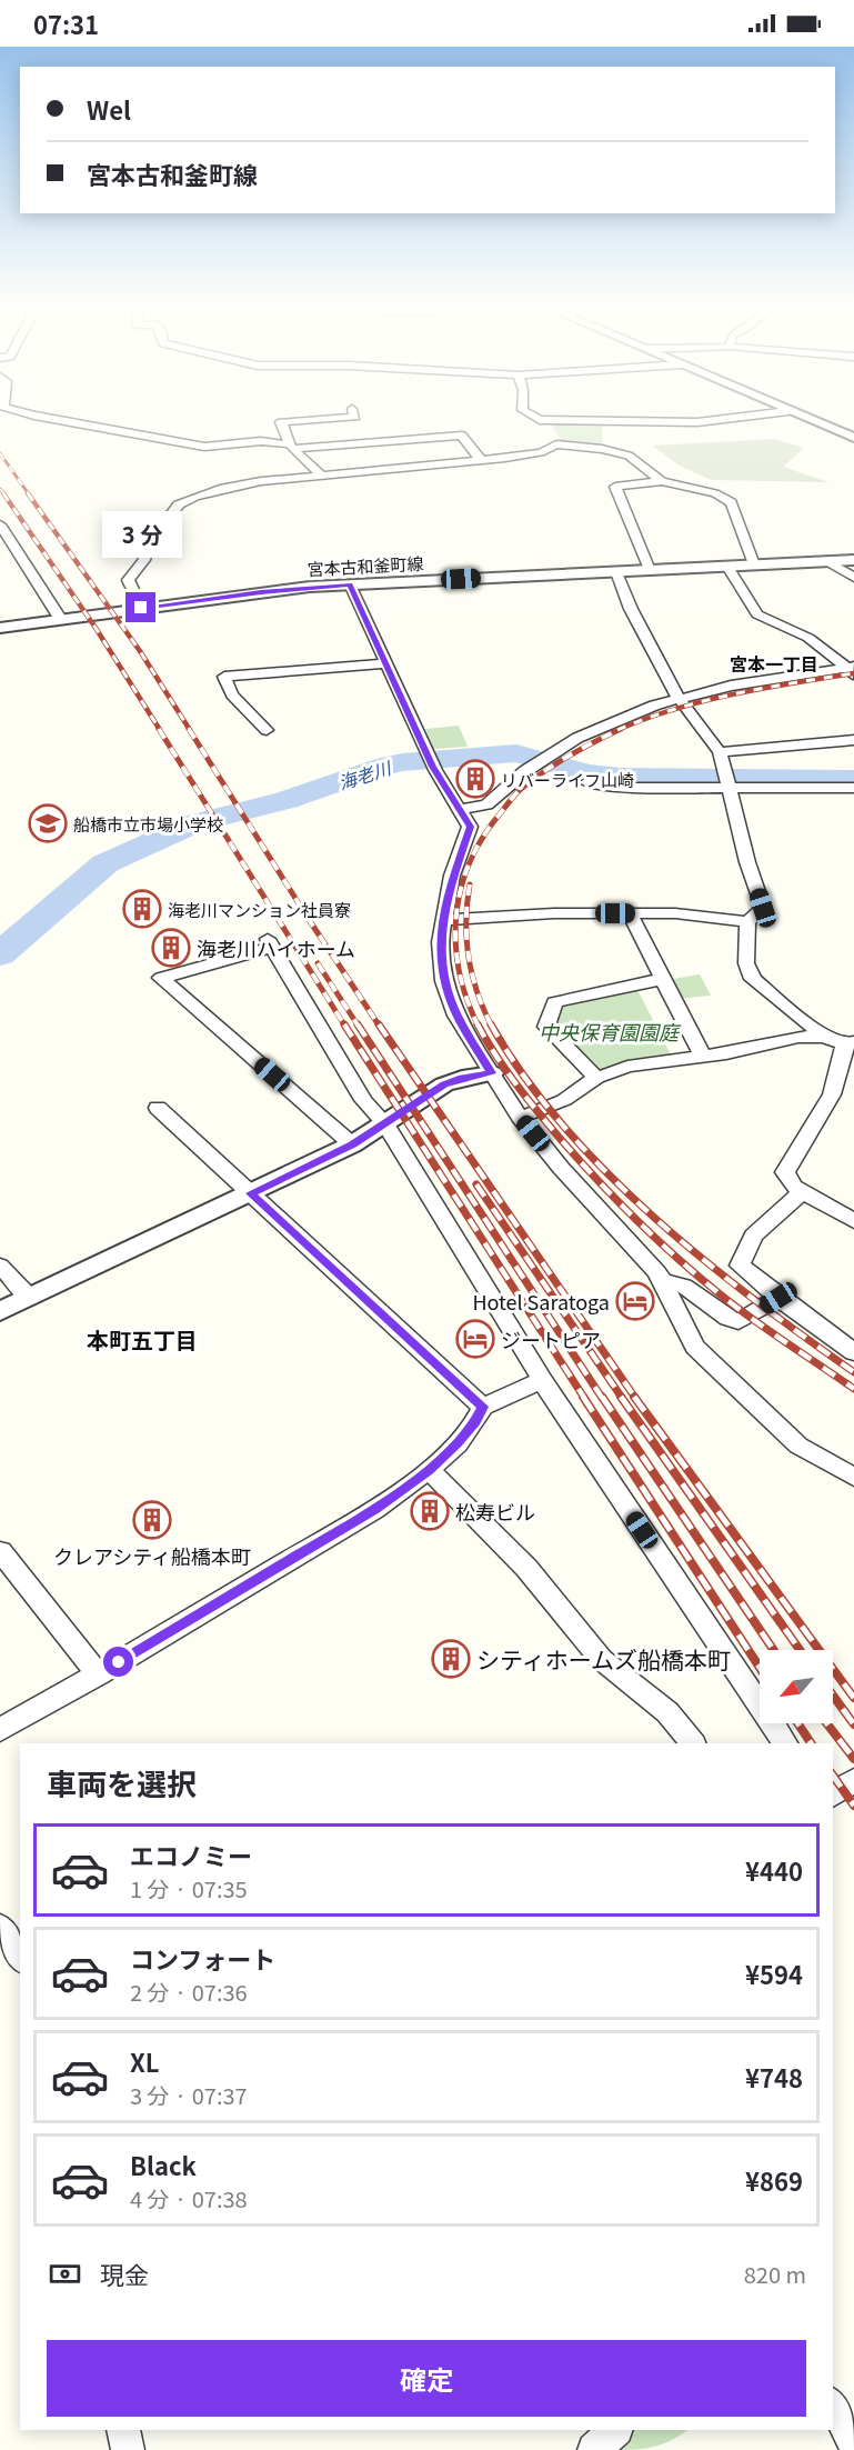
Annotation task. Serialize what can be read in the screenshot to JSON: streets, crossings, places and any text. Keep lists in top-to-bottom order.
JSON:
{
  "streets": {
    "street": ["宮本古和釜町線"]
  },
  "districts": ["宮本一丁目", "本町五丁目"],
  "water": ["海老川"],
  "parks": ["中央保育園園庭"],
  "places": {
    "building": [
      "リバーライフ山崎",
      "海老川マンション社員寮",
      "海老川ハイホーム",
      "松寿ビル",
      "クレアシティ船橋本町",
      "シティホームズ船橋本町"
    ],
    "school or university": ["船橋市立市場小学校"],
    "hotel": ["Hotel Saratoga", "ジートピア"]
  },
  "north": "bottom left",
  "page": {
    "status": "07:31",
    "banner": ["Wel", "宮本古和釜町線"],
    "bubble": "3 分",
    "heading": "車両を選択",
    "list": [
      {
        "name": "エコノミー",
        "note": "1 分 · 07:35",
        "value": "¥440"
      },
      {
        "name": "コンフォート",
        "note": "2 分 · 07:36",
        "value": "¥594"
      },
      {
        "name": "XL",
        "note": "3 分 · 07:37",
        "value": "¥748"
      },
      {
        "name": "Black",
        "note": "4 分 · 07:38",
        "value": "¥869"
      }
    ],
    "pay": ["現金", "820 m"],
    "buttons": "確定"
  }
}
